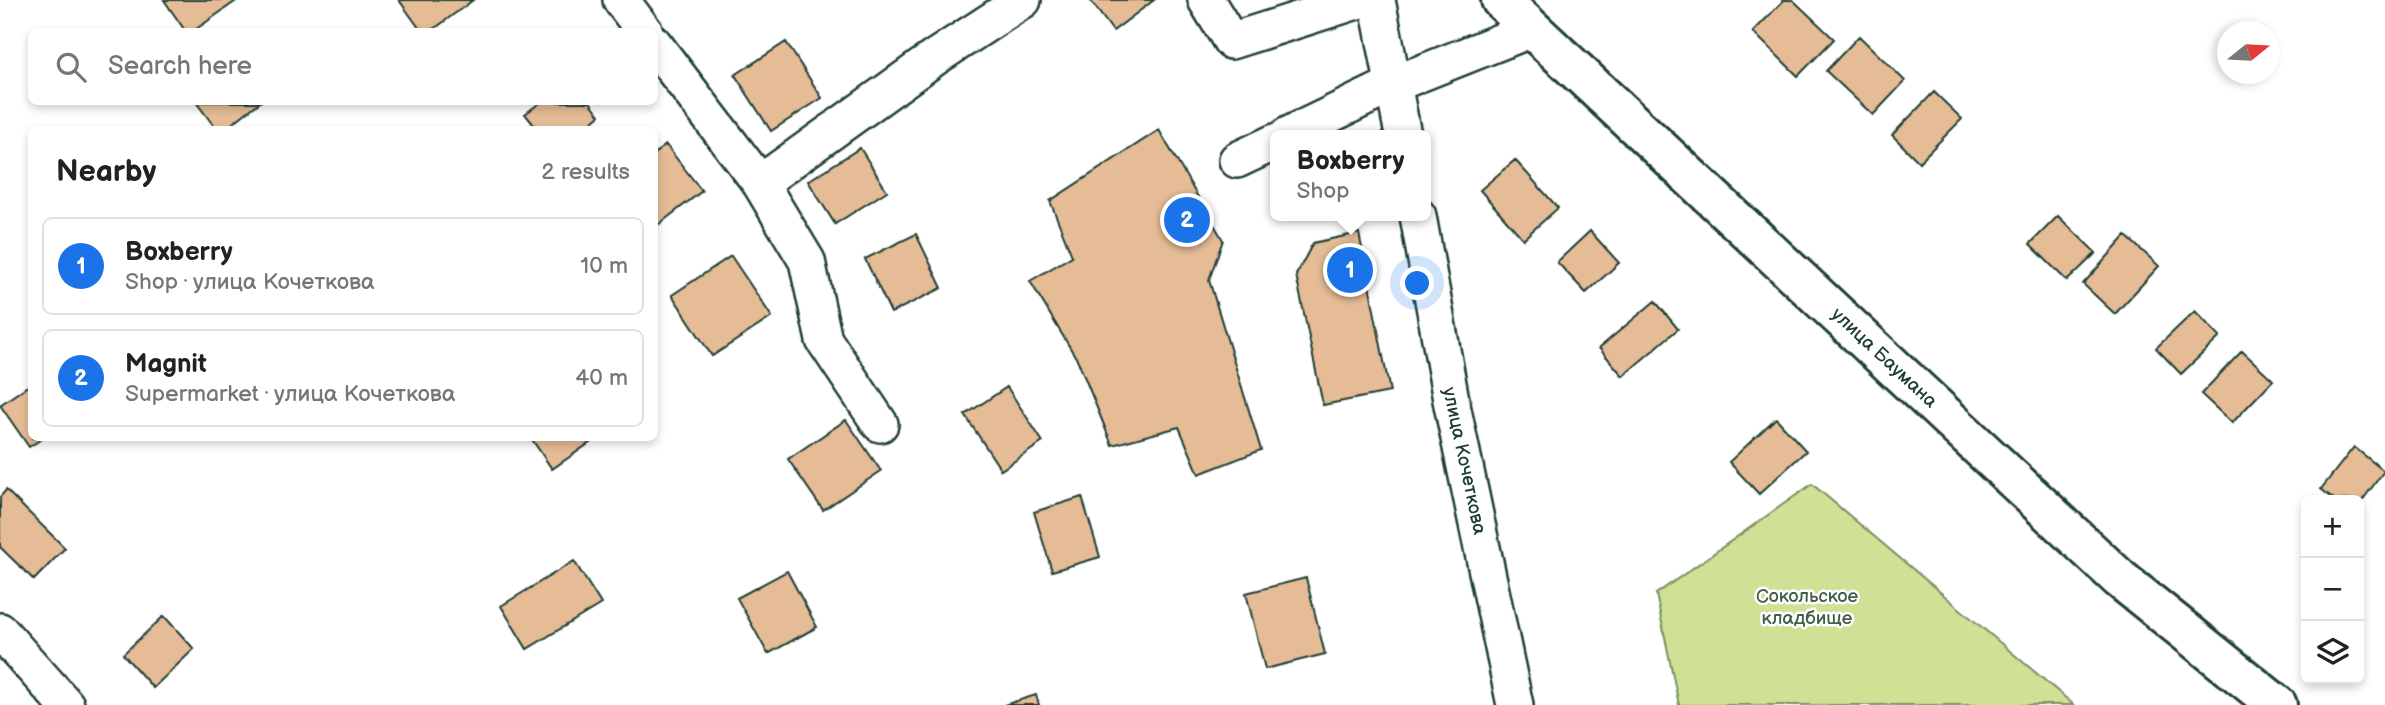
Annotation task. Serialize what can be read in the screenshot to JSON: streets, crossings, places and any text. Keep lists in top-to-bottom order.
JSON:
{
  "streets": {
    "main road": ["улица Баумана"],
    "street": ["улица Кочеткова"]
  },
  "parks": ["Сокольское кладбище"],
  "north": "right",
  "page": {
    "search": "Search here",
    "heading": ["Nearby", "2 results"],
    "popup": ["Boxberry", "Shop"],
    "pins": ["2", "1"],
    "list": [
      {
        "mark": "1",
        "name": "Boxberry",
        "note": "Shop · улица Кочеткова",
        "value": "10 m"
      },
      {
        "mark": "2",
        "name": "Magnit",
        "note": "Supermarket · улица Кочеткова",
        "value": "40 m"
      }
    ],
    "map_buttons": ["+", "−"]
  }
}
